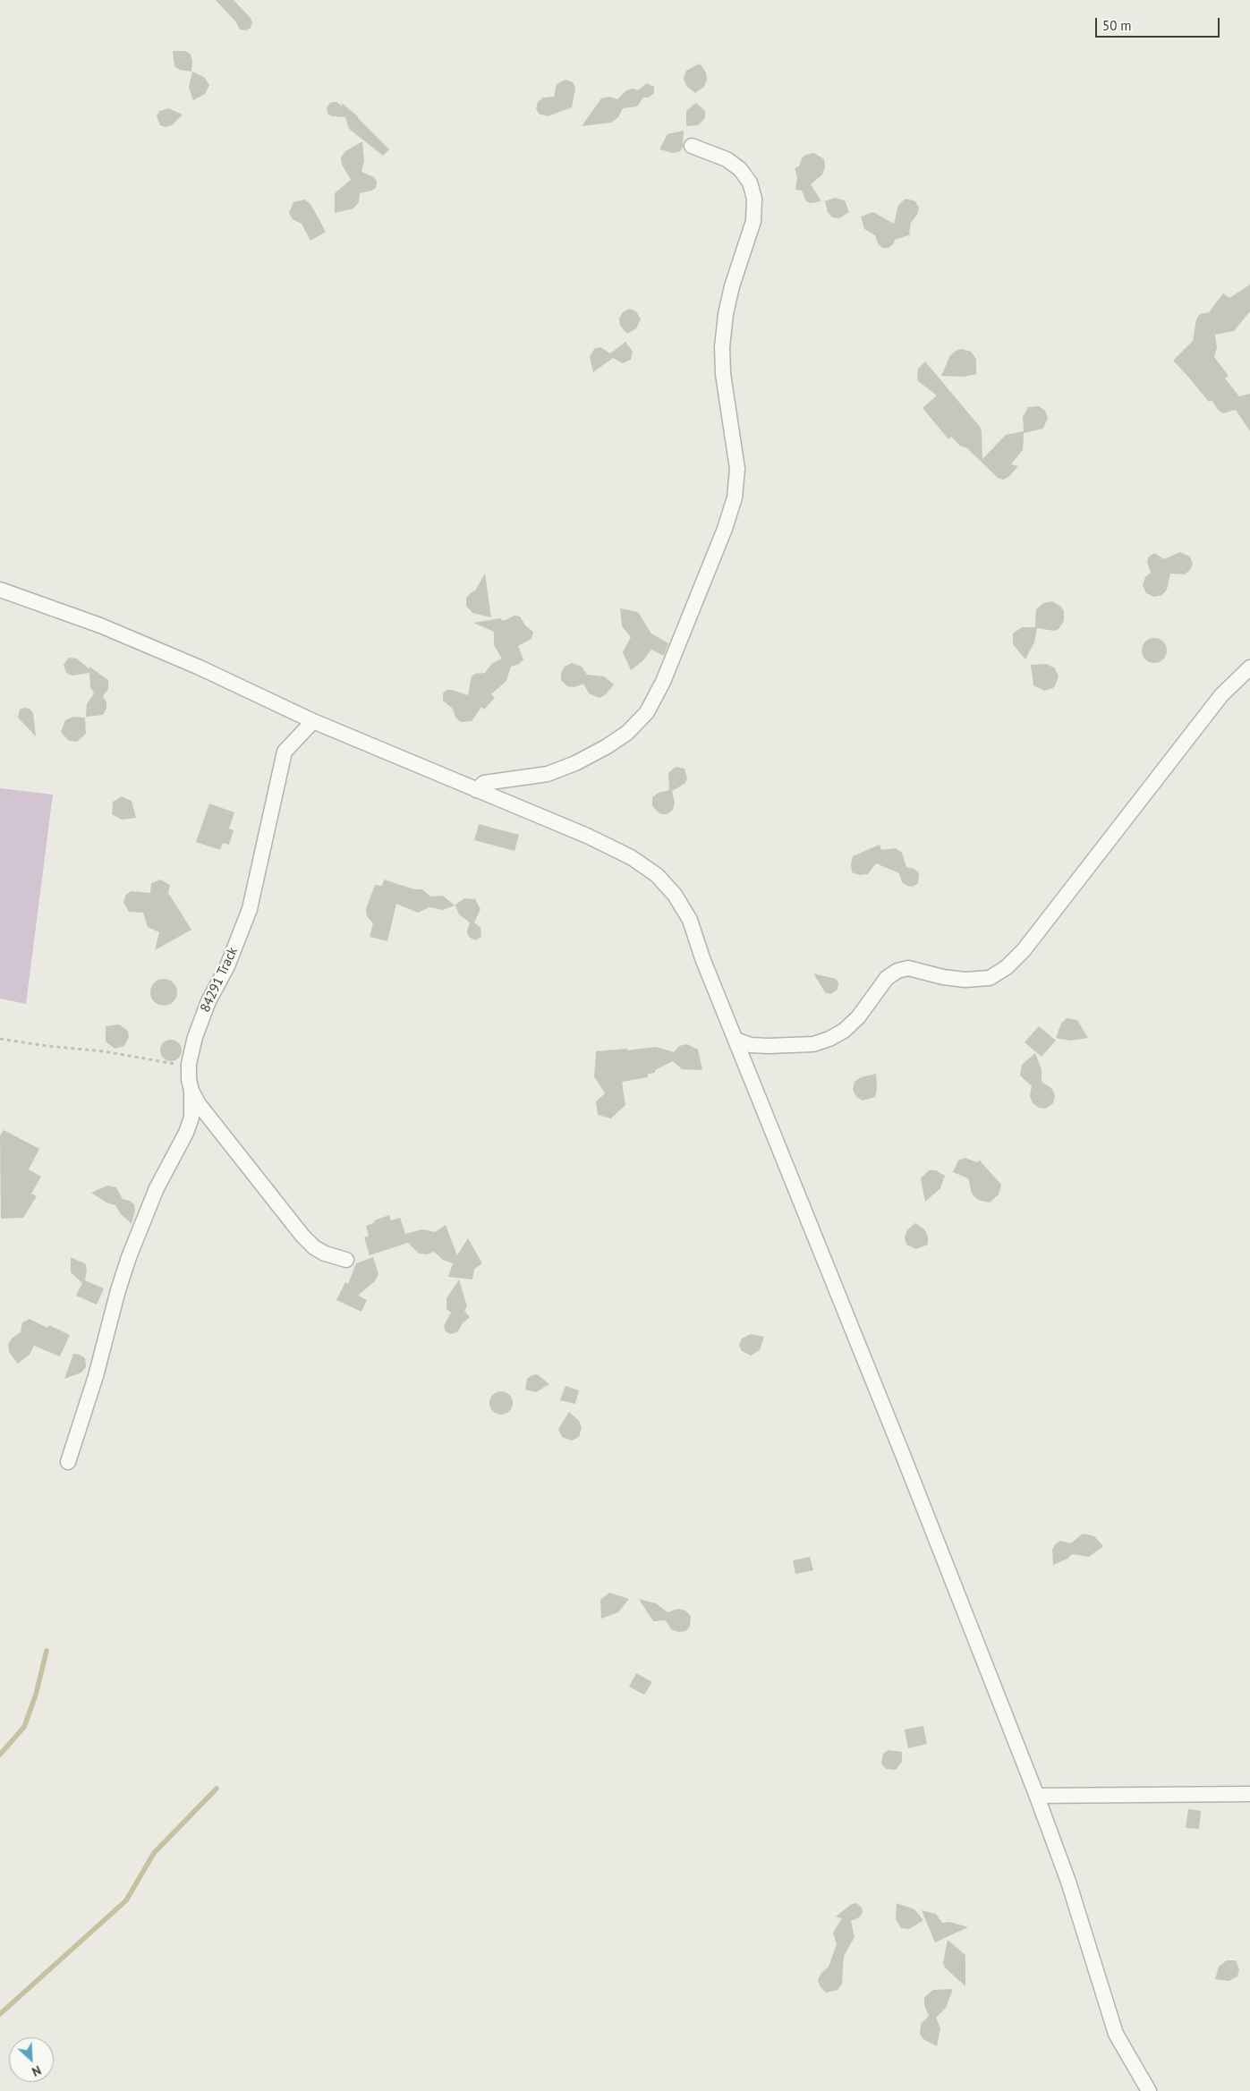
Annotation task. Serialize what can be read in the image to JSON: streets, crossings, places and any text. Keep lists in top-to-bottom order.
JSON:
{
  "streets": {
    "street": ["84291 Track"]
  },
  "scale_bar": "50 m",
  "north": "bottom right"
}
